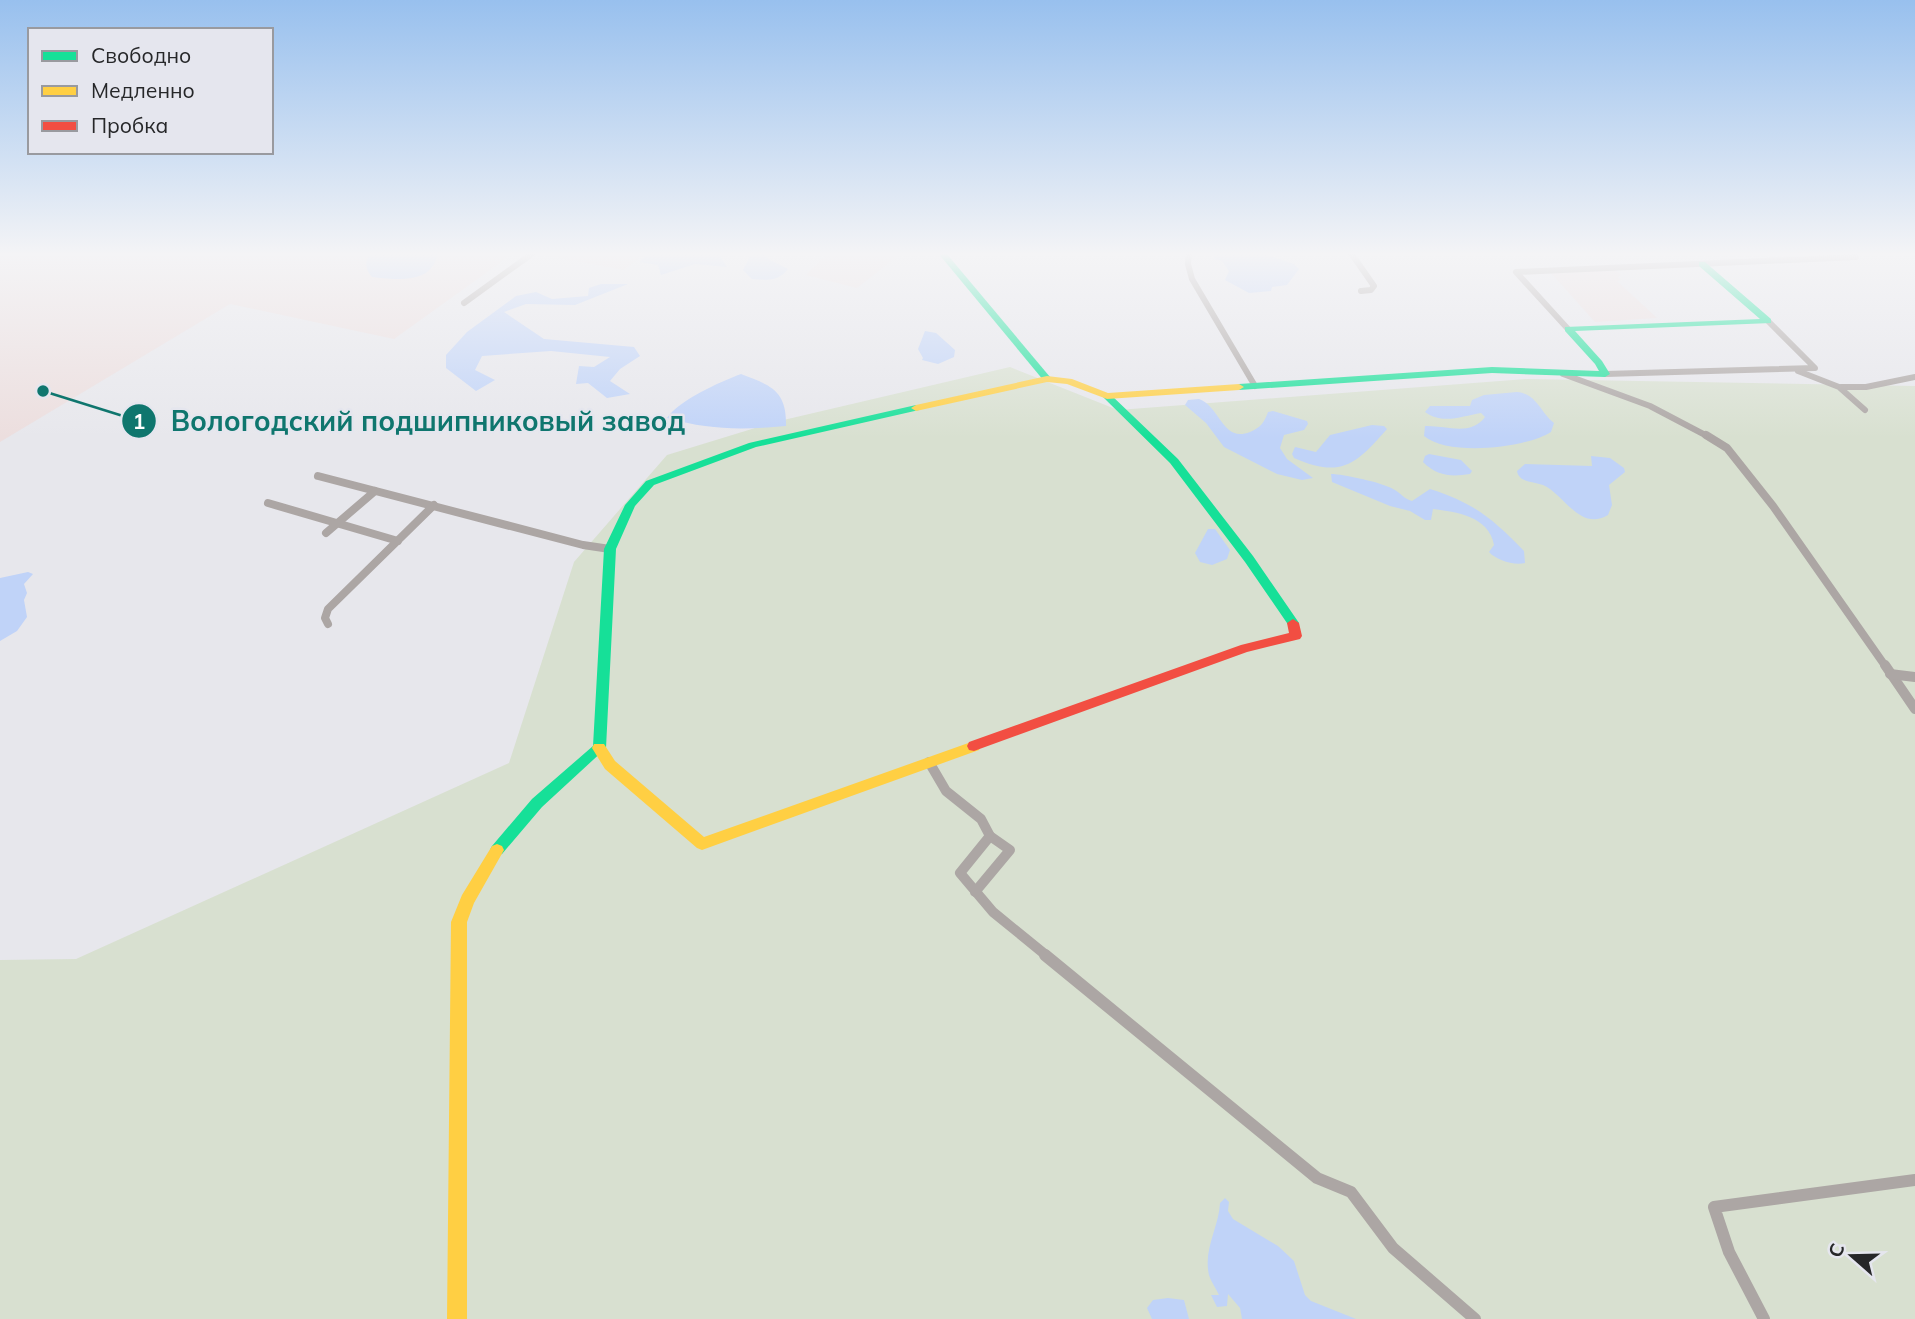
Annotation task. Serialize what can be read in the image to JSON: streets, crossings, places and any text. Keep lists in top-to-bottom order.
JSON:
{
  "places": ["Вологодский подшипниковый завод"],
  "legend": ["Свободно", "Медленно", "Пробка"],
  "north": "left"
}
